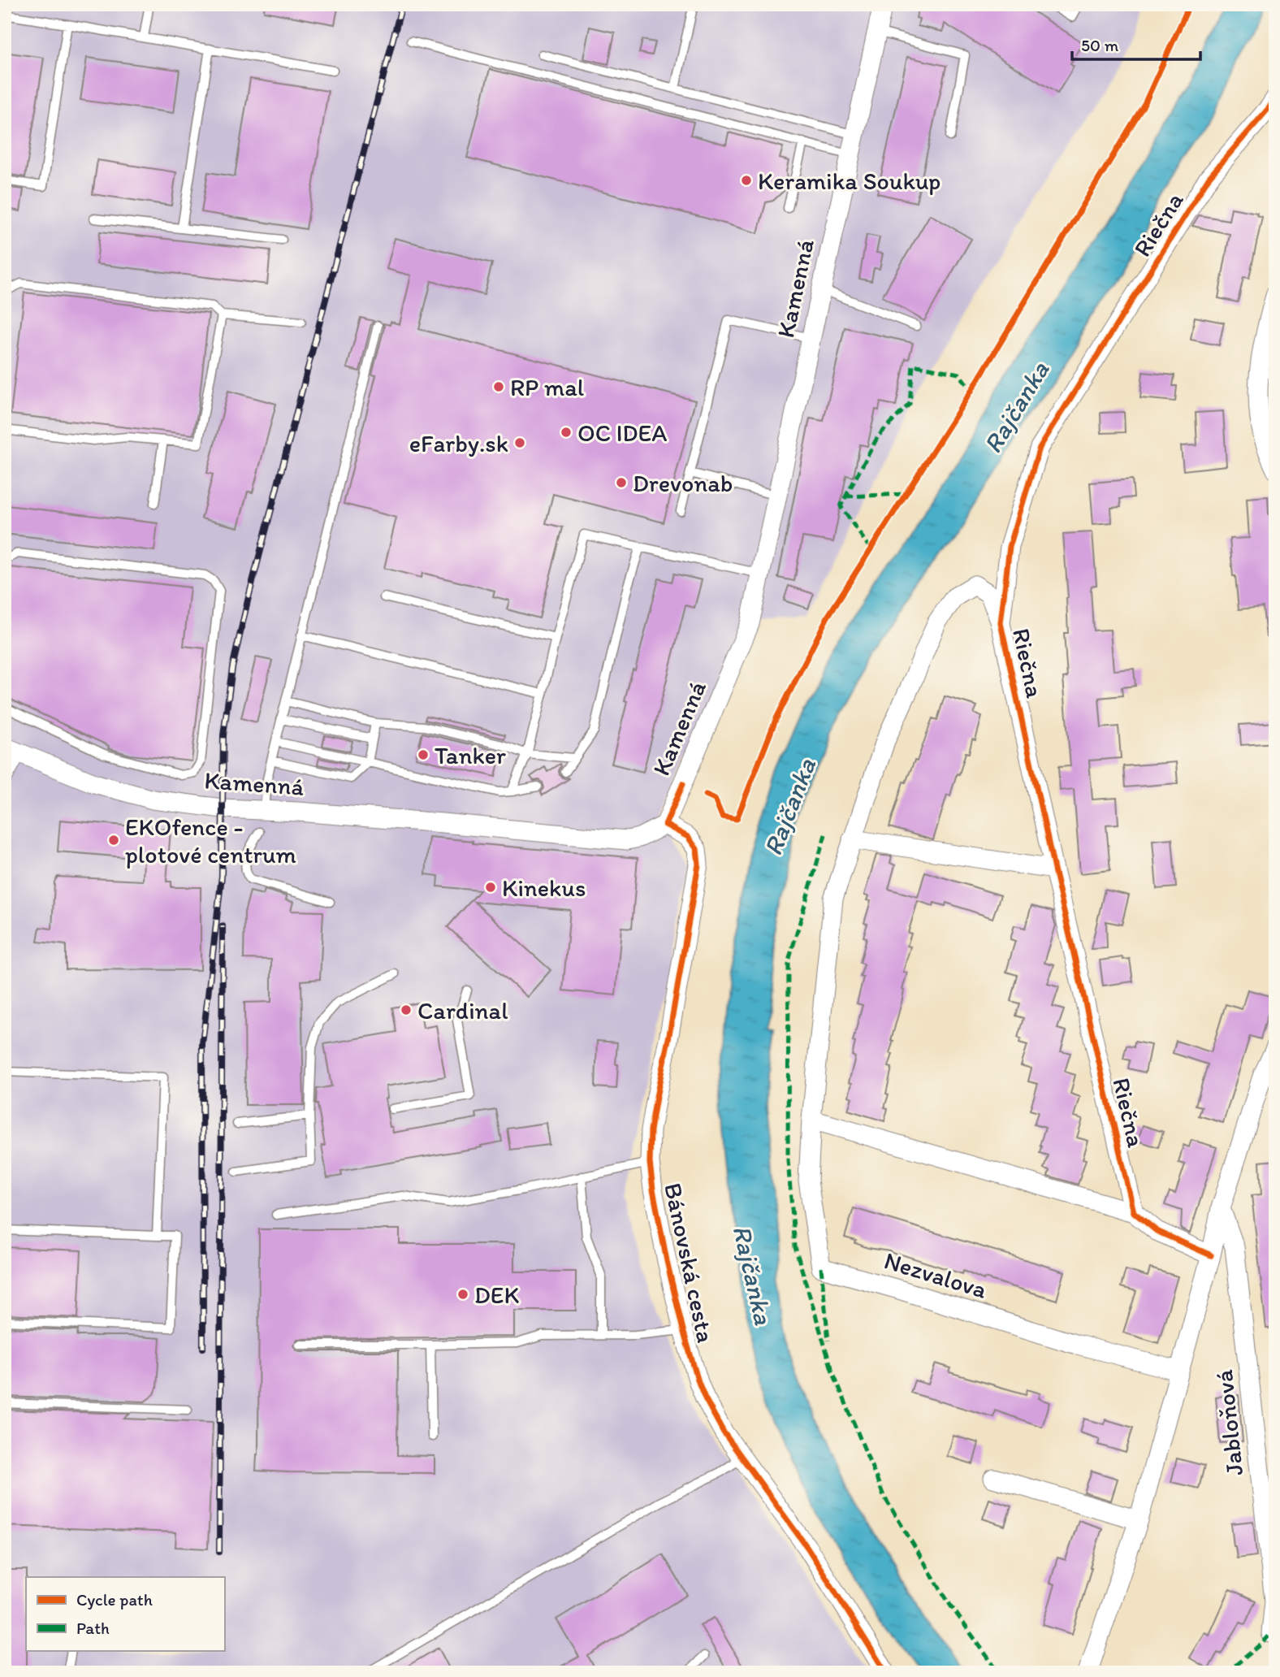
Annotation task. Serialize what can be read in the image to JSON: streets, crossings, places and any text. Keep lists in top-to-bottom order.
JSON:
{
  "streets": {
    "street": [
      "Riečna",
      "Kamenná",
      "Bánovská cesta",
      "Nezvalova",
      "Jabloňová"
    ]
  },
  "crossings": [
    ["Riečna", "Nezvalova"],
    ["Kamenná", "Bánovská cesta"],
    ["Nezvalova", "Jabloňová"]
  ],
  "water": ["Rajčanka"],
  "places": [
    "Keramika Soukup",
    "RP mal",
    "OC IDEA",
    "eFarby.sk",
    "Drevonab",
    "Tanker",
    "EKOfence - plotové centrum",
    "Kinekus",
    "Cardinal",
    "DEK"
  ],
  "legend": ["Cycle path", "Path"],
  "scale_bar": "50 m"
}
